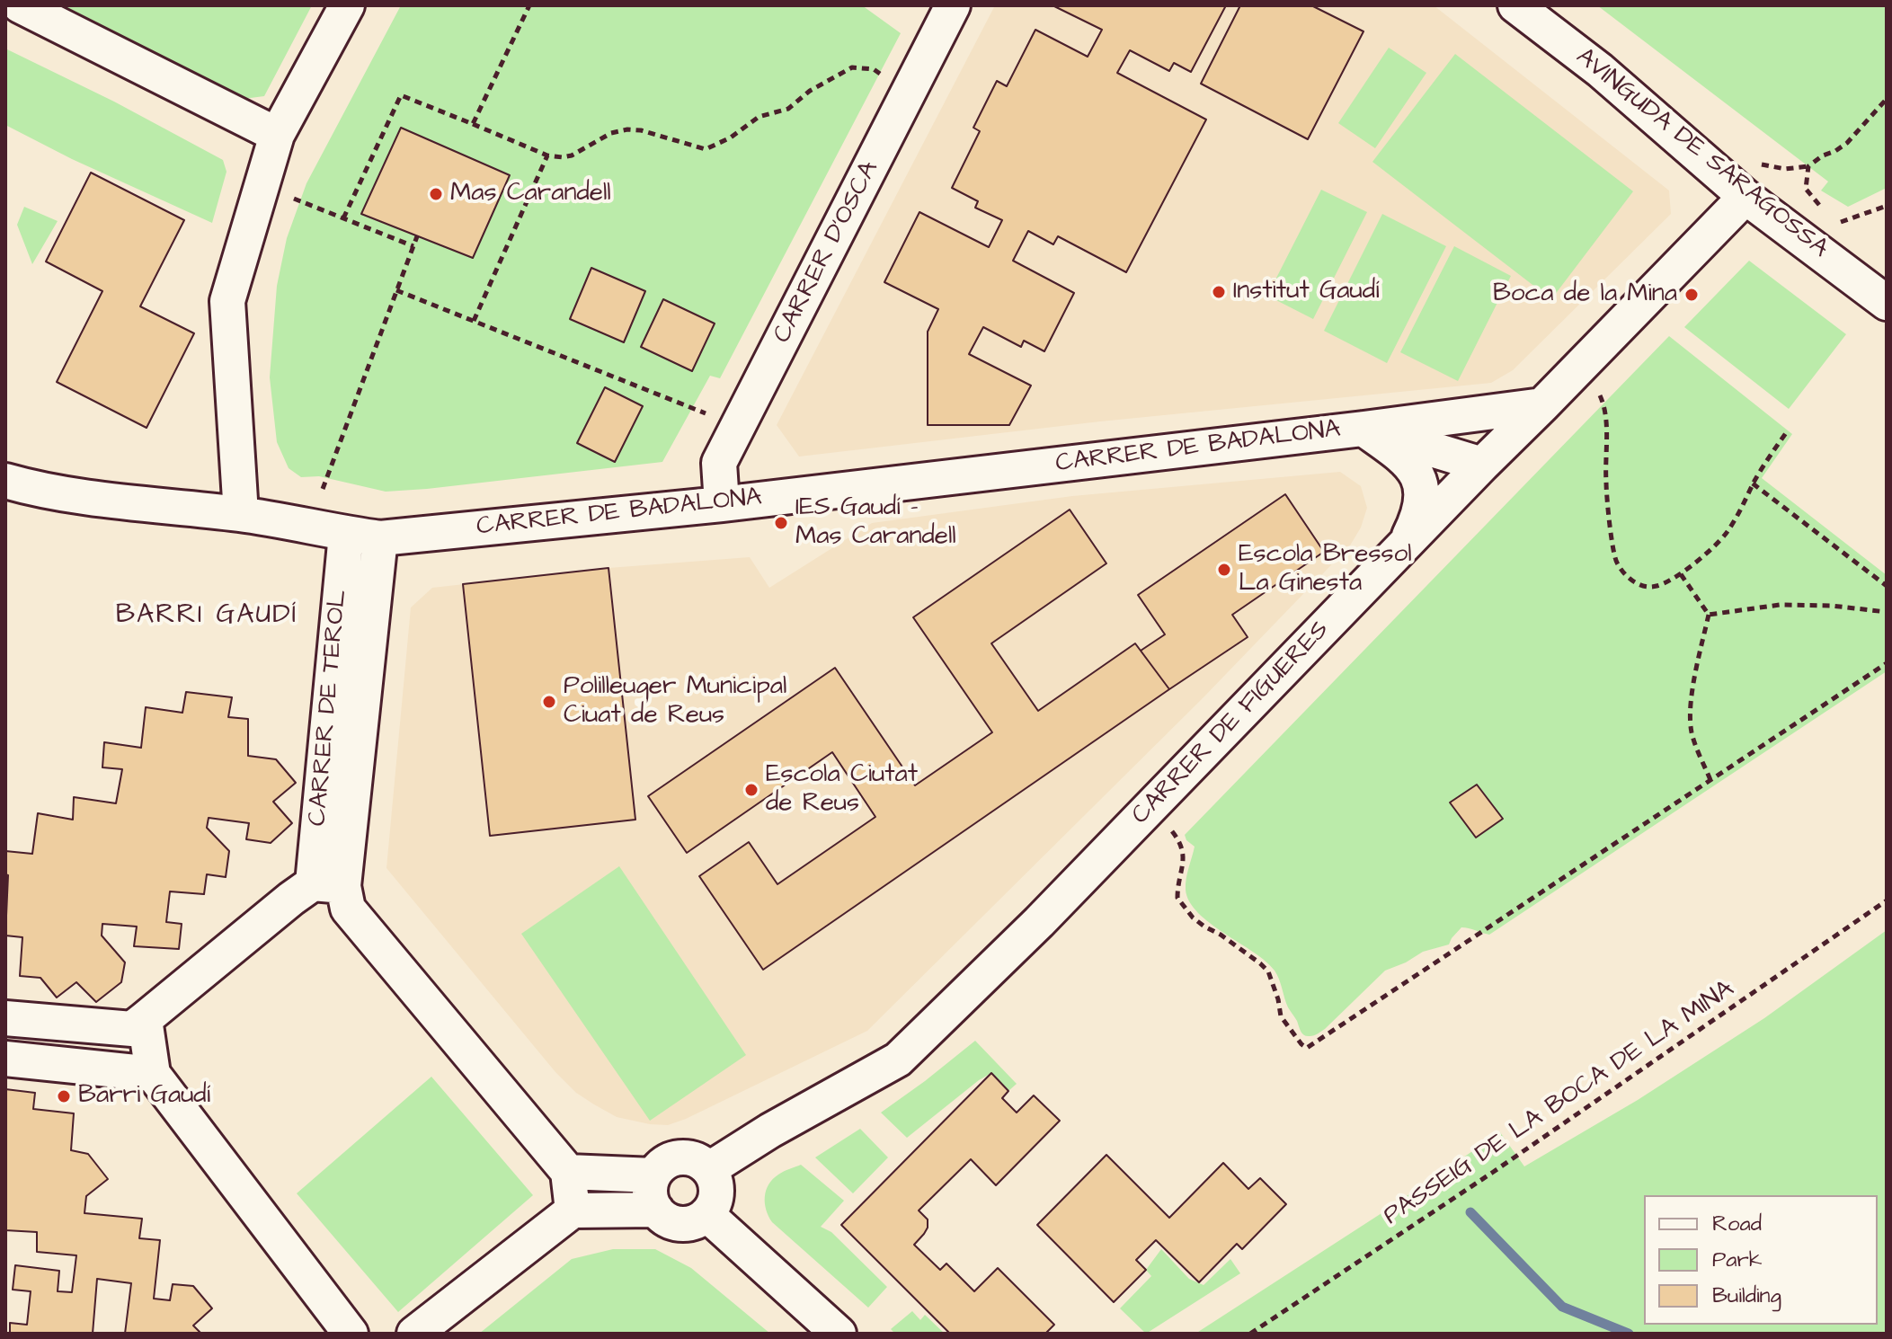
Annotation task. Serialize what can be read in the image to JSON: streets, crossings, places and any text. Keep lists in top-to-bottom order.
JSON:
{
  "streets": {
    "street": [
      "AVINGUDA DE SARAGOSSA",
      "CARRER D'OSCA",
      "CARRER DE BADALONA",
      "CARRER DE TEROL",
      "CARRER DE FIGUERES"
    ],
    "path": ["PASSEIG DE LA BOCA DE LA MINA"]
  },
  "crossings": [
    ["AVINGUDA DE SARAGOSSA", "CARRER DE FIGUERES"],
    ["CARRER D'OSCA", "CARRER DE BADALONA"],
    ["CARRER DE BADALONA", "CARRER DE TEROL"],
    ["CARRER DE BADALONA", "CARRER DE FIGUERES"]
  ],
  "districts": ["BARRI GAUDÍ"],
  "places": [
    "Mas Carandell",
    "Institut Gaudí",
    "Boca de la Mina",
    "IES Gaudí - Mas Carandell",
    "Escola Bressol La Ginesta",
    "Polilleuger Municipal Ciuat de Reus",
    "Escola Ciutat de Reus",
    "Barri Gaudí"
  ],
  "legend": ["Road", "Park", "Building"]
}
